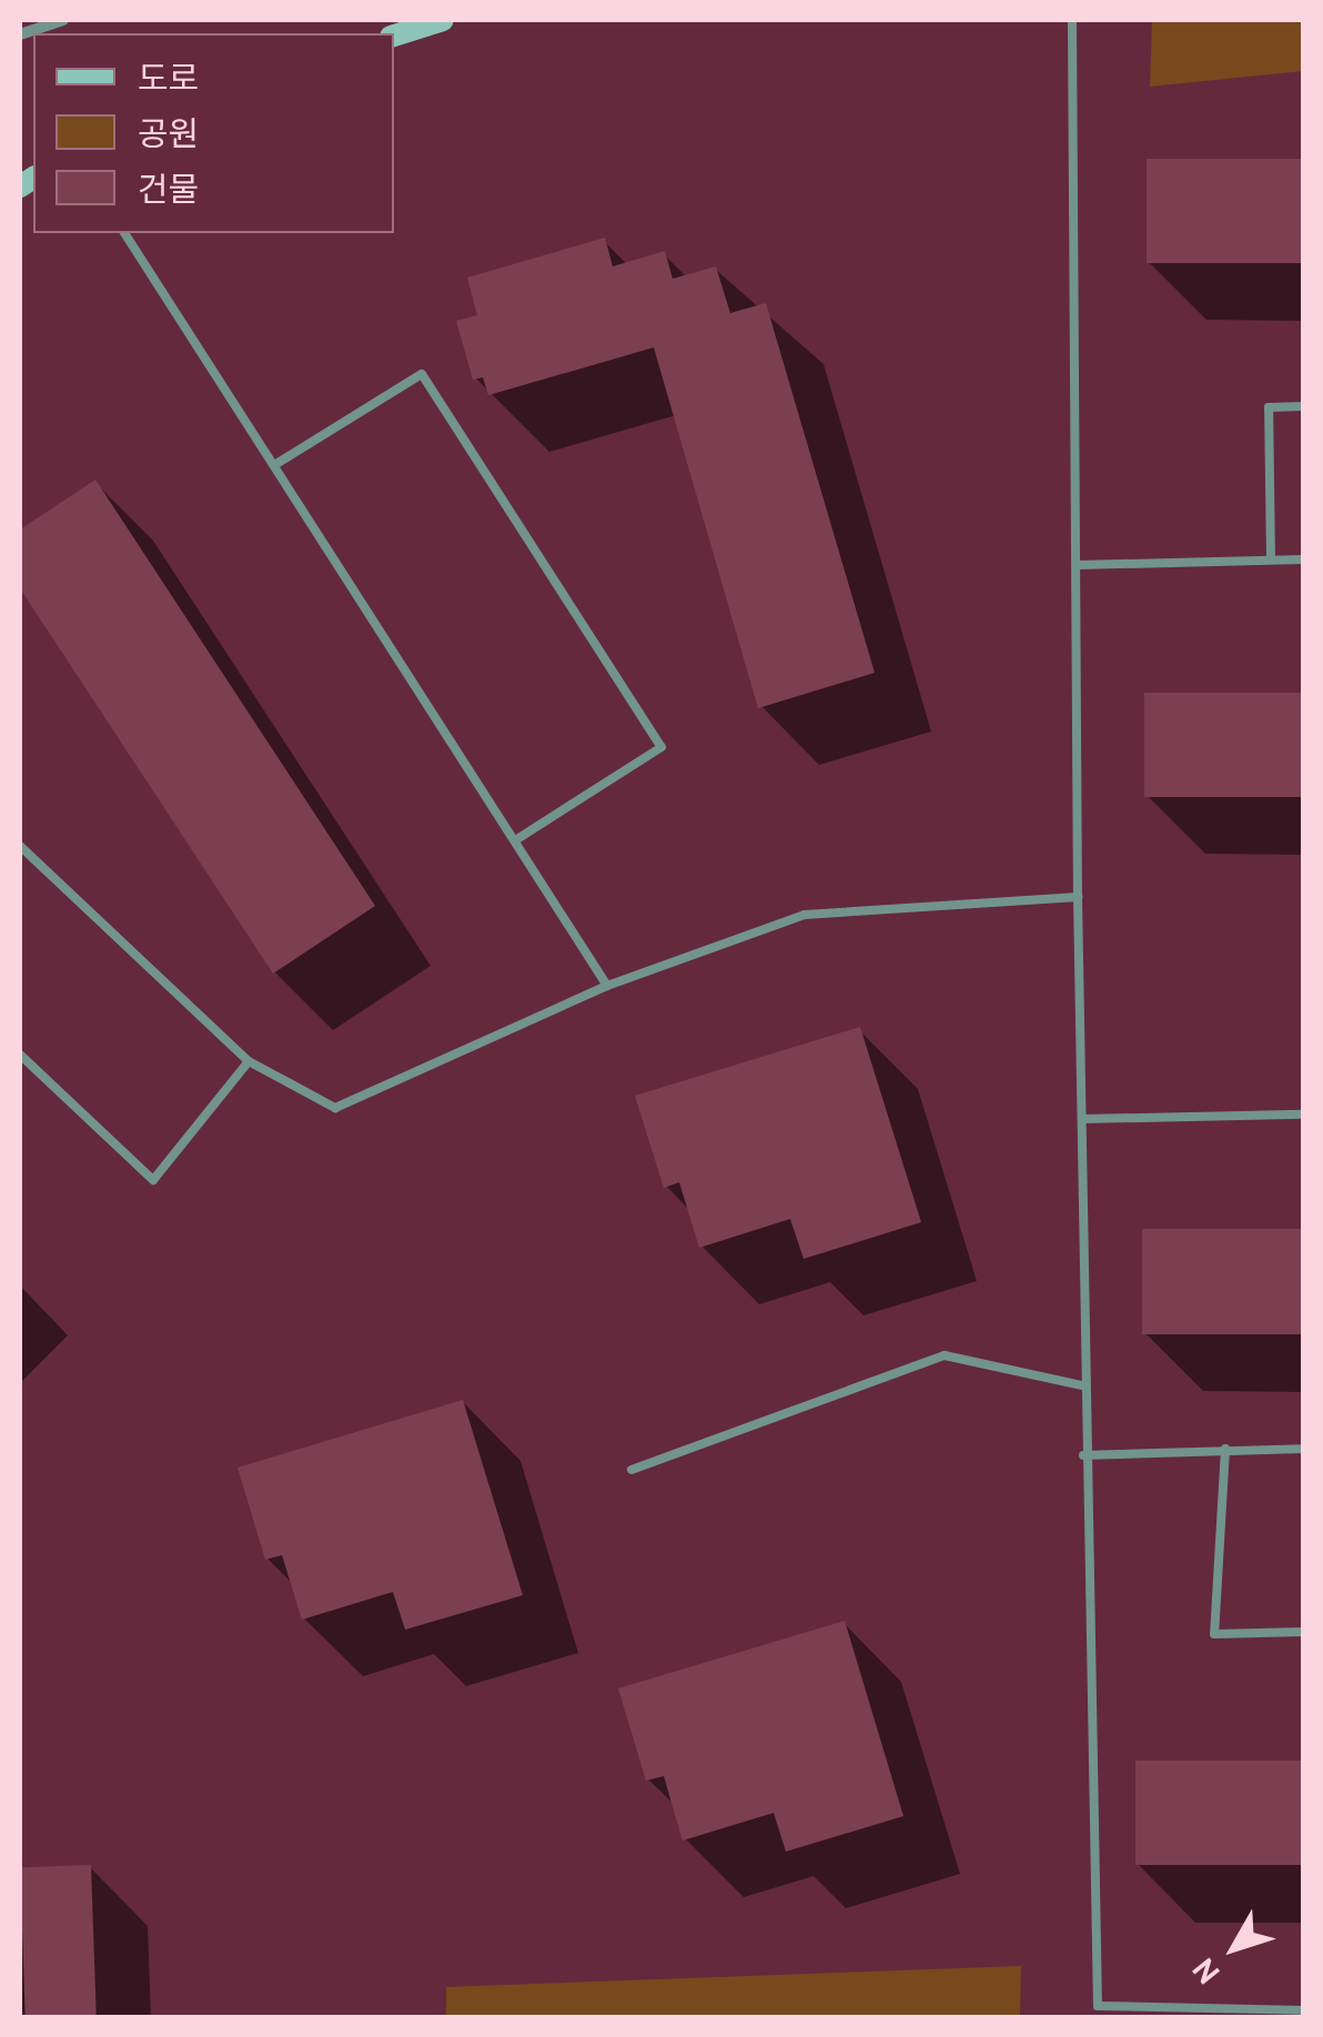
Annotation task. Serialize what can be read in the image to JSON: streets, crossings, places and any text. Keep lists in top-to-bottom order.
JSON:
{
  "legend": ["도로", "공원", "건물"],
  "north": "bottom left"
}
